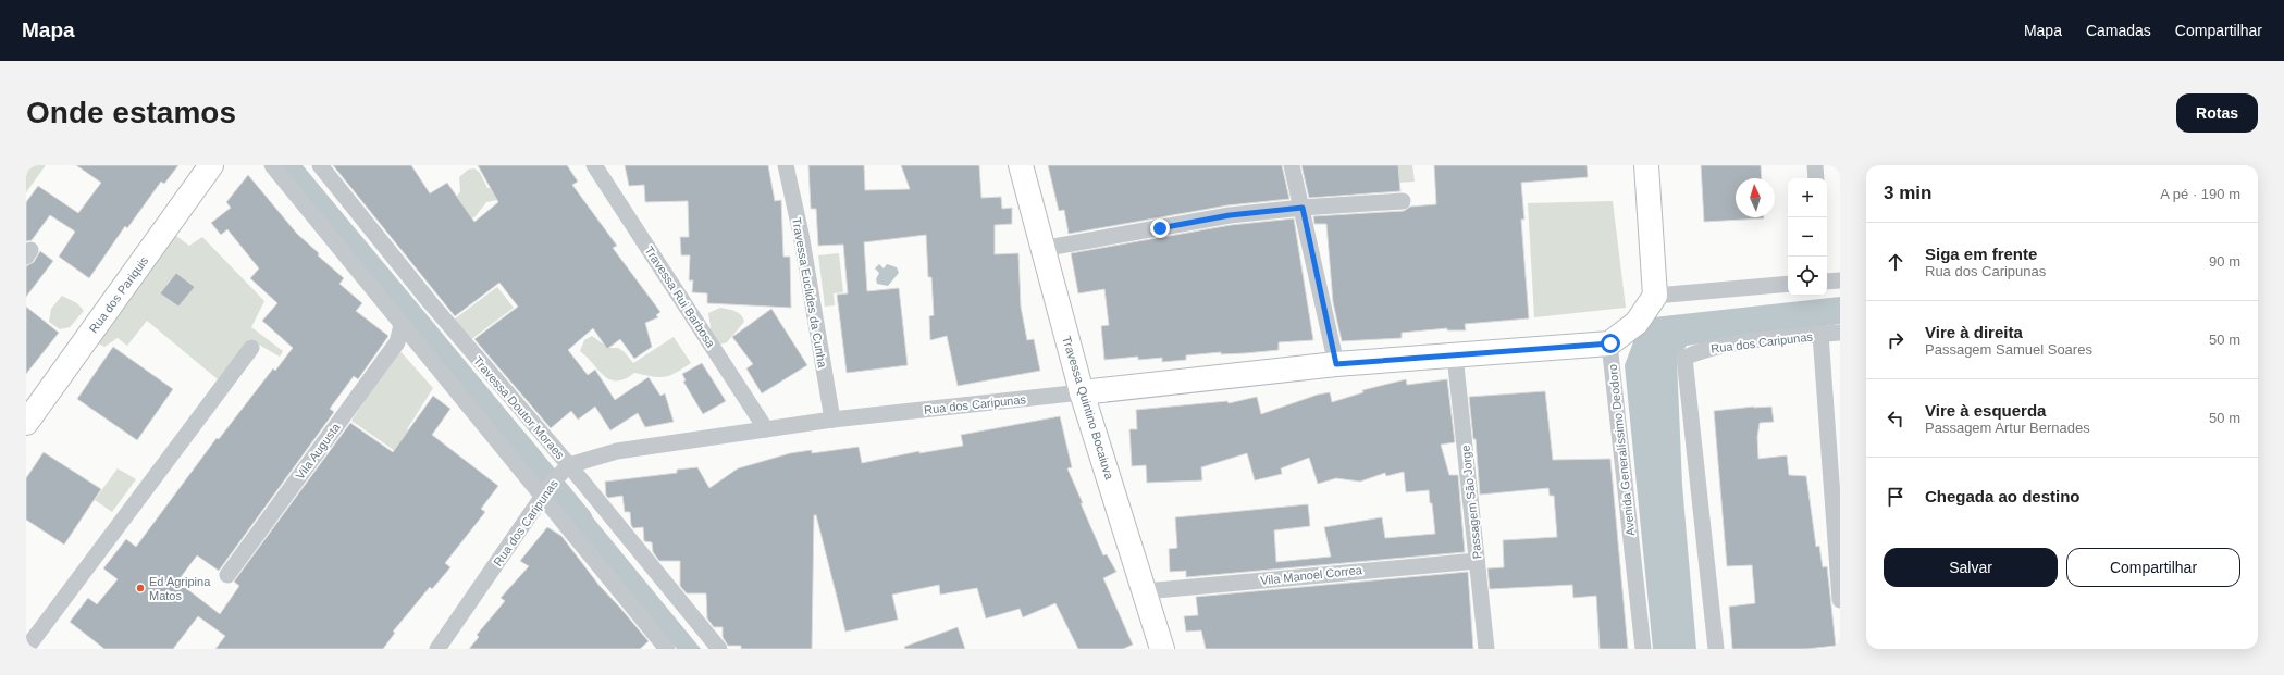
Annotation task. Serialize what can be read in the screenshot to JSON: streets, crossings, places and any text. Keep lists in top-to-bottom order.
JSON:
{
  "streets": {
    "street": [
      "Travessa Euclides da Cunha",
      "Rua dos Pariquis",
      "Travessa Rui Barbosa",
      "Rua dos Caripunas",
      "Travessa Doutor Moraes",
      "Travessa Quintino Bocaiuva",
      "Avenida Generalíssimo Deodoro",
      "Vila Augusta",
      "Passagem São Jorge",
      "Vila Manoel Correa"
    ]
  },
  "crossings": [
    ["Travessa Euclides da Cunha", "Rua dos Caripunas"],
    ["Travessa Rui Barbosa", "Rua dos Caripunas"],
    ["Rua dos Caripunas", "Travessa Doutor Moraes"],
    ["Rua dos Caripunas", "Travessa Quintino Bocaiuva"],
    ["Rua dos Caripunas", "Avenida Generalíssimo Deodoro"],
    ["Rua dos Caripunas", "Passagem São Jorge"],
    ["Travessa Quintino Bocaiuva", "Vila Manoel Correa"],
    ["Passagem São Jorge", "Vila Manoel Correa"]
  ],
  "places": ["Ed Agripina Matos"],
  "north": "top",
  "page": {
    "header": "Mapa",
    "nav": ["Mapa", "Camadas", "Compartilhar"],
    "buttons": [
      "Rotas",
      ["Salvar", "Compartilhar"]
    ],
    "title": "Onde estamos",
    "heading": ["3 min", "A pé · 190 m"],
    "map_buttons": ["+", "−"],
    "list": [
      ["Siga em frente", "Rua dos Caripunas", "90 m"],
      ["Vire à direita", "Passagem Samuel Soares", "50 m"],
      ["Vire à esquerda", "Passagem Artur Bernades", "50 m"],
      "Chegada ao destino"
    ]
  }
}
